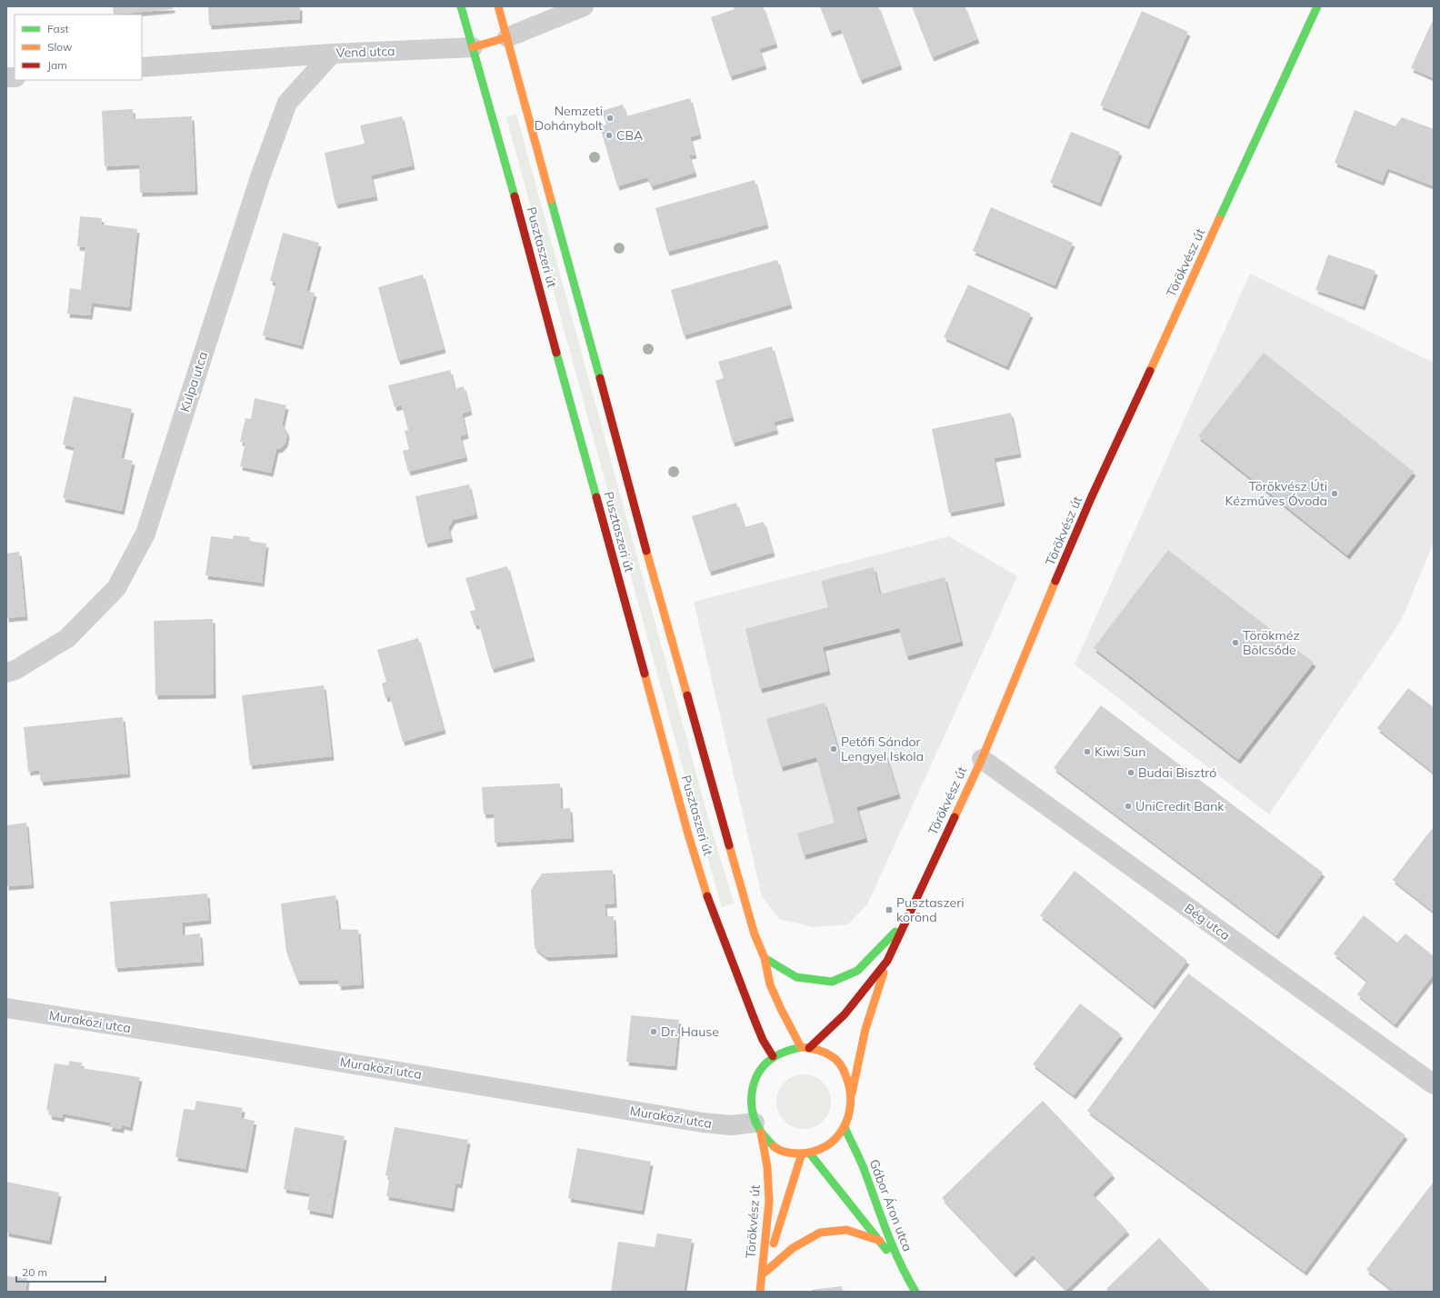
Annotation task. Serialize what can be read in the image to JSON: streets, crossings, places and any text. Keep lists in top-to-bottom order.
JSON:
{
  "streets": {
    "street": [
      "Vend utca",
      "Pusztaszeri út",
      "Törökvész út",
      "Kulpa utca",
      "Bég utca",
      "Muraközi utca",
      "Gábor Áron utca"
    ]
  },
  "crossings": [
    ["Vend utca", "Pusztaszeri út"],
    ["Vend utca", "Kulpa utca"],
    ["Pusztaszeri út", "Törökvész út"],
    ["Pusztaszeri út", "Muraközi utca"],
    ["Pusztaszeri út", "Gábor Áron utca"],
    ["Törökvész út", "Bég utca"],
    ["Törökvész út", "Muraközi utca"],
    ["Törökvész út", "Gábor Áron utca"],
    ["Muraközi utca", "Gábor Áron utca"]
  ],
  "places": {
    "other": [
      "Nemzeti Dohánybolt",
      "CBA",
      "Törökvész Úti Kézműves Óvoda",
      "Törökméz Bölcsőde",
      "Petőfi Sándor Lengyel Iskola",
      "Kiwi Sun",
      "Budai Bisztró",
      "UniCredit Bank",
      "Dr. Hause"
    ],
    "transit": ["Pusztaszeri körönd"]
  },
  "legend": ["Fast", "Slow", "Jam"],
  "scale_bar": "20 m"
}
